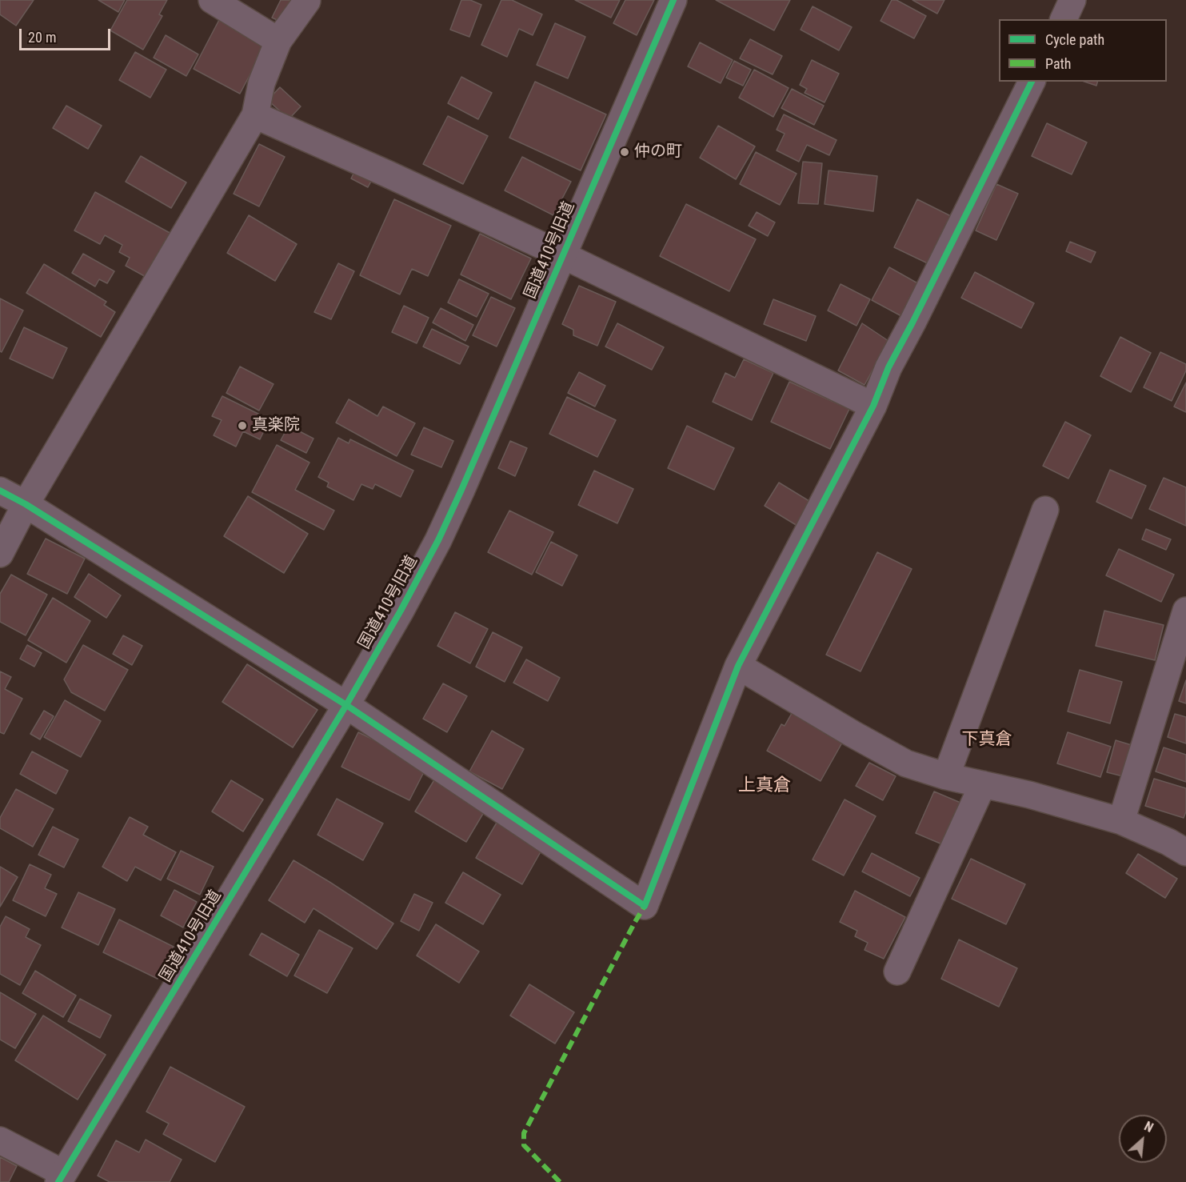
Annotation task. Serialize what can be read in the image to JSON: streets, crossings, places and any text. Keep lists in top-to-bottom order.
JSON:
{
  "streets": {
    "street": ["国道410号旧道"]
  },
  "districts": ["下真倉", "上真倉"],
  "places": ["仲の町", "真楽院"],
  "legend": ["Cycle path", "Path"],
  "scale_bar": "20 m",
  "north": "top right"
}
